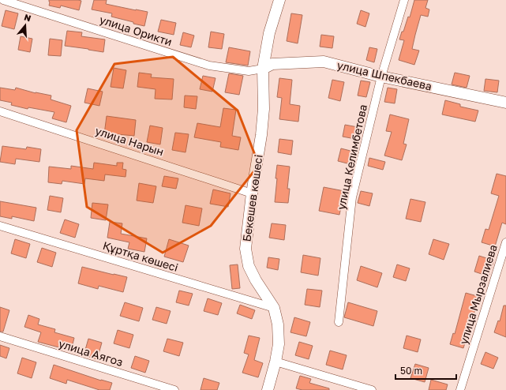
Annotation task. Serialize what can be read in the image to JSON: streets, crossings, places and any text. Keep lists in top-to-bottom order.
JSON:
{
  "streets": {
    "main road": ["улица Шпекбаева", "Бекешев көшесі"],
    "street": [
      "улица Орикти",
      "улица Нарын",
      "улица Келимбетова",
      "Құртқа көшесі",
      "улица Мырзалиева",
      "улица Аягоз"
    ]
  },
  "crossings": [
    ["улица Орикти", "улица Шпекбаева"],
    ["улица Орикти", "Бекешев көшесі"],
    ["улица Шпекбаева", "улица Келимбетова"],
    ["улица Шпекбаева", "Бекешев көшесі"],
    ["улица Нарын", "Бекешев көшесі"],
    ["Бекешев көшесі", "Құртқа көшесі"]
  ],
  "scale_bar": "50 m",
  "north": "top"
}
